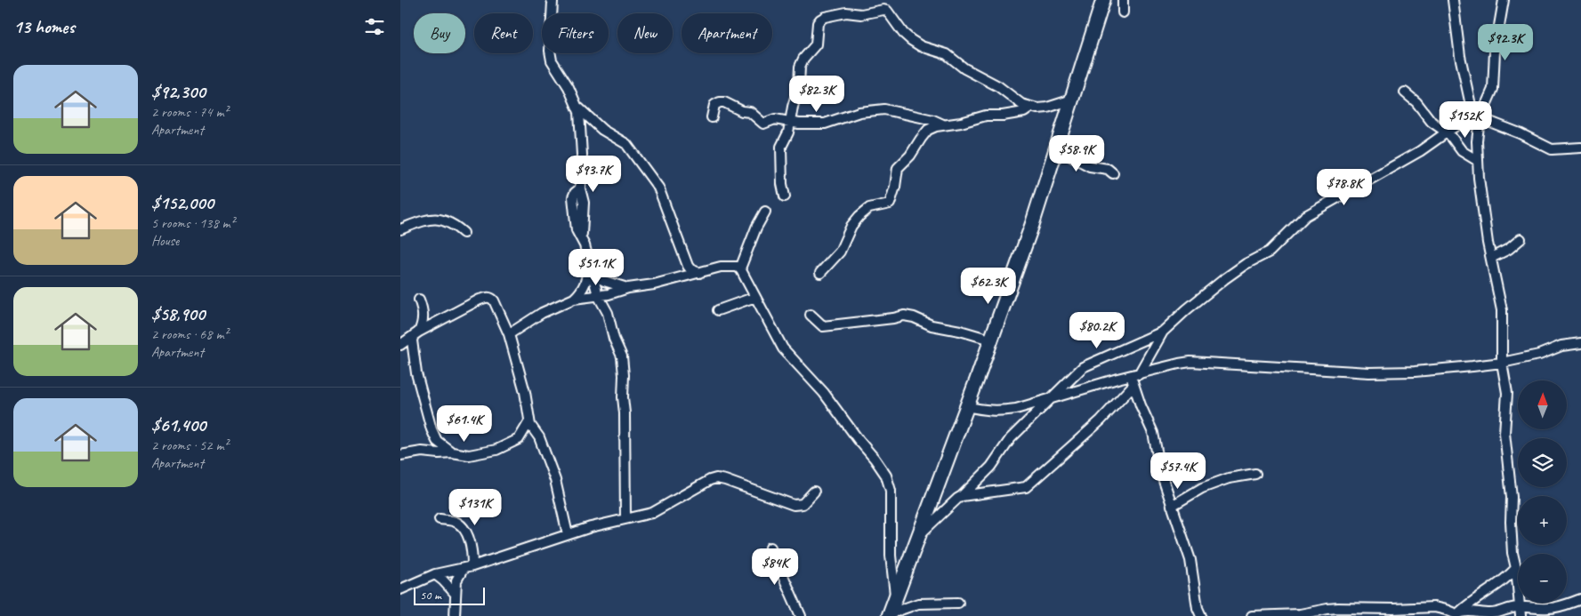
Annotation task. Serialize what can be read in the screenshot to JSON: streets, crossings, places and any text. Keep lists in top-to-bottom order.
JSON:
{
  "scale_bar": "50 m",
  "north": "top",
  "page": {
    "heading": "13 homes",
    "chip": [
      "Buy",
      "Rent",
      "Filters",
      "New",
      "Apartment"
    ],
    "price": [
      "$92.3K",
      "$82.3K",
      "$152K",
      "$58.9K",
      "$93.7K",
      "$78.8K",
      "$51.1K",
      "$62.3K",
      "$80.2K",
      "$61.4K",
      "$57.4K",
      "$131K",
      "$84K"
    ],
    "list": [
      {
        "name": "$92,300",
        "note": "2 rooms · 74 m² · Apartment"
      },
      {
        "name": "$152,000",
        "note": "5 rooms · 138 m² · House"
      },
      {
        "name": "$58,900",
        "note": "2 rooms · 68 m² · Apartment"
      },
      {
        "name": "$61,400",
        "note": "2 rooms · 52 m² · Apartment"
      }
    ],
    "map_buttons": ["+", "−"],
    "scale": "50 m"
  }
}
